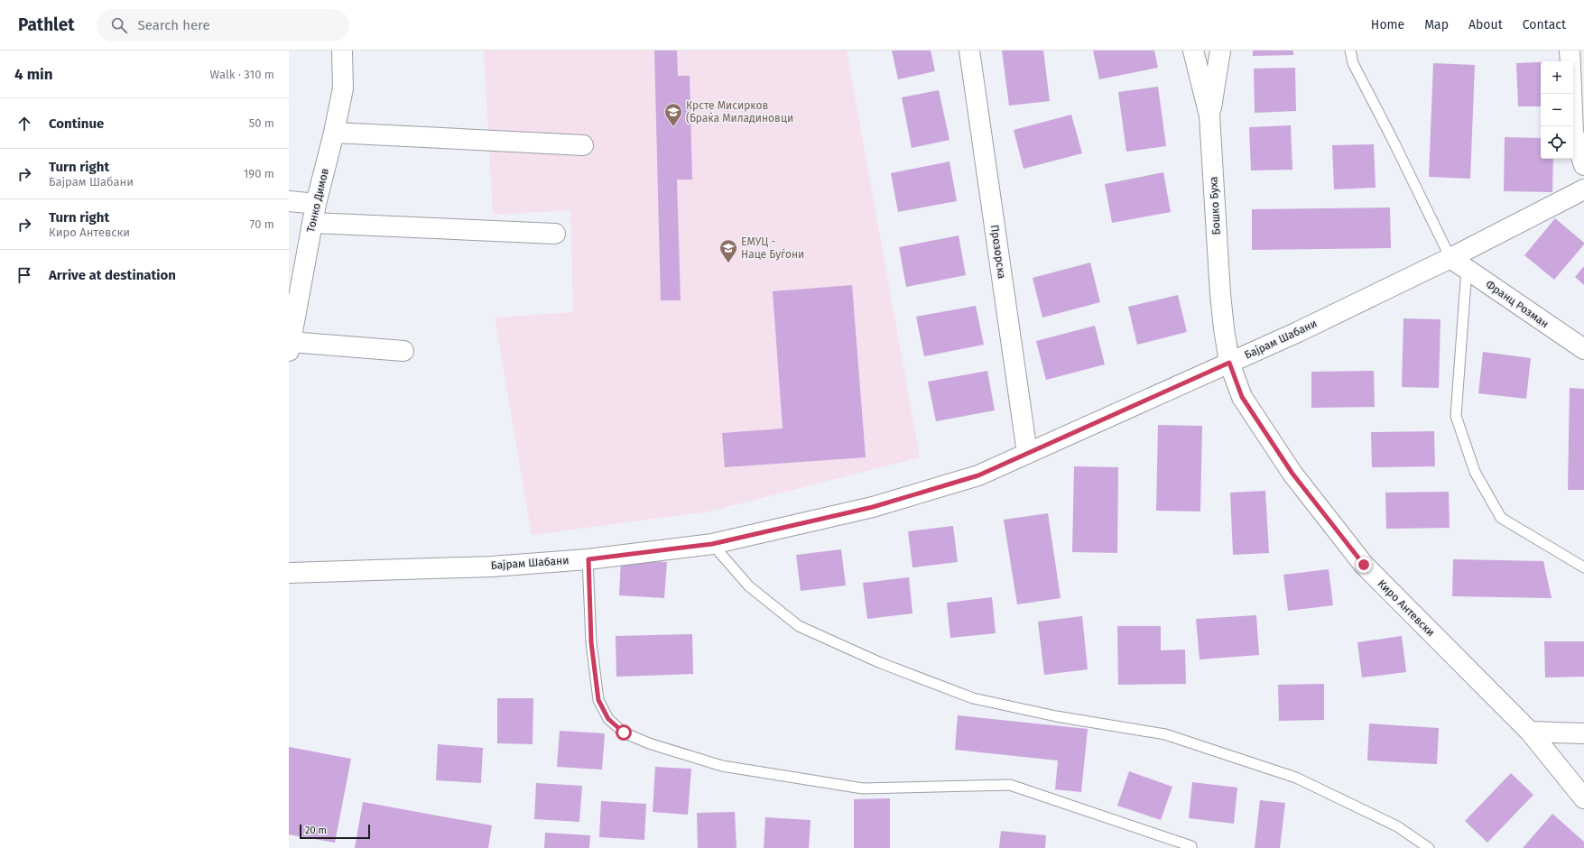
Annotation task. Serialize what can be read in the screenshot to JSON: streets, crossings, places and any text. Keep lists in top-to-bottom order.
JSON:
{
  "streets": {
    "street": [
      "Тонко Димов",
      "Бошко Буха",
      "Прозорска",
      "Франц Розман",
      "Бајрам Шабани",
      "Киро Антевски"
    ]
  },
  "crossings": [
    ["Бошко Буха", "Бајрам Шабани"],
    ["Бошко Буха", "Киро Антевски"],
    ["Прозорска", "Бајрам Шабани"],
    ["Франц Розман", "Бајрам Шабани"],
    ["Бајрам Шабани", "Киро Антевски"]
  ],
  "places": {
    "school or university": ["Крсте Мисирков (Браќа Миладиновци", "ЕМУЦ - Наце Буѓони"]
  },
  "scale_bar": "20 m",
  "page": {
    "header": "Pathlet",
    "search": "Search here",
    "nav": [
      "Home",
      "Map",
      "About",
      "Contact"
    ],
    "heading": ["4 min", "Walk · 310 m"],
    "map_buttons": ["+", "−"],
    "list": [
      ["Continue", "50 m"],
      ["Turn right", "Бајрам Шабани", "190 m"],
      ["Turn right", "Киро Антевски", "70 m"],
      "Arrive at destination"
    ],
    "scale": "20 m"
  }
}
